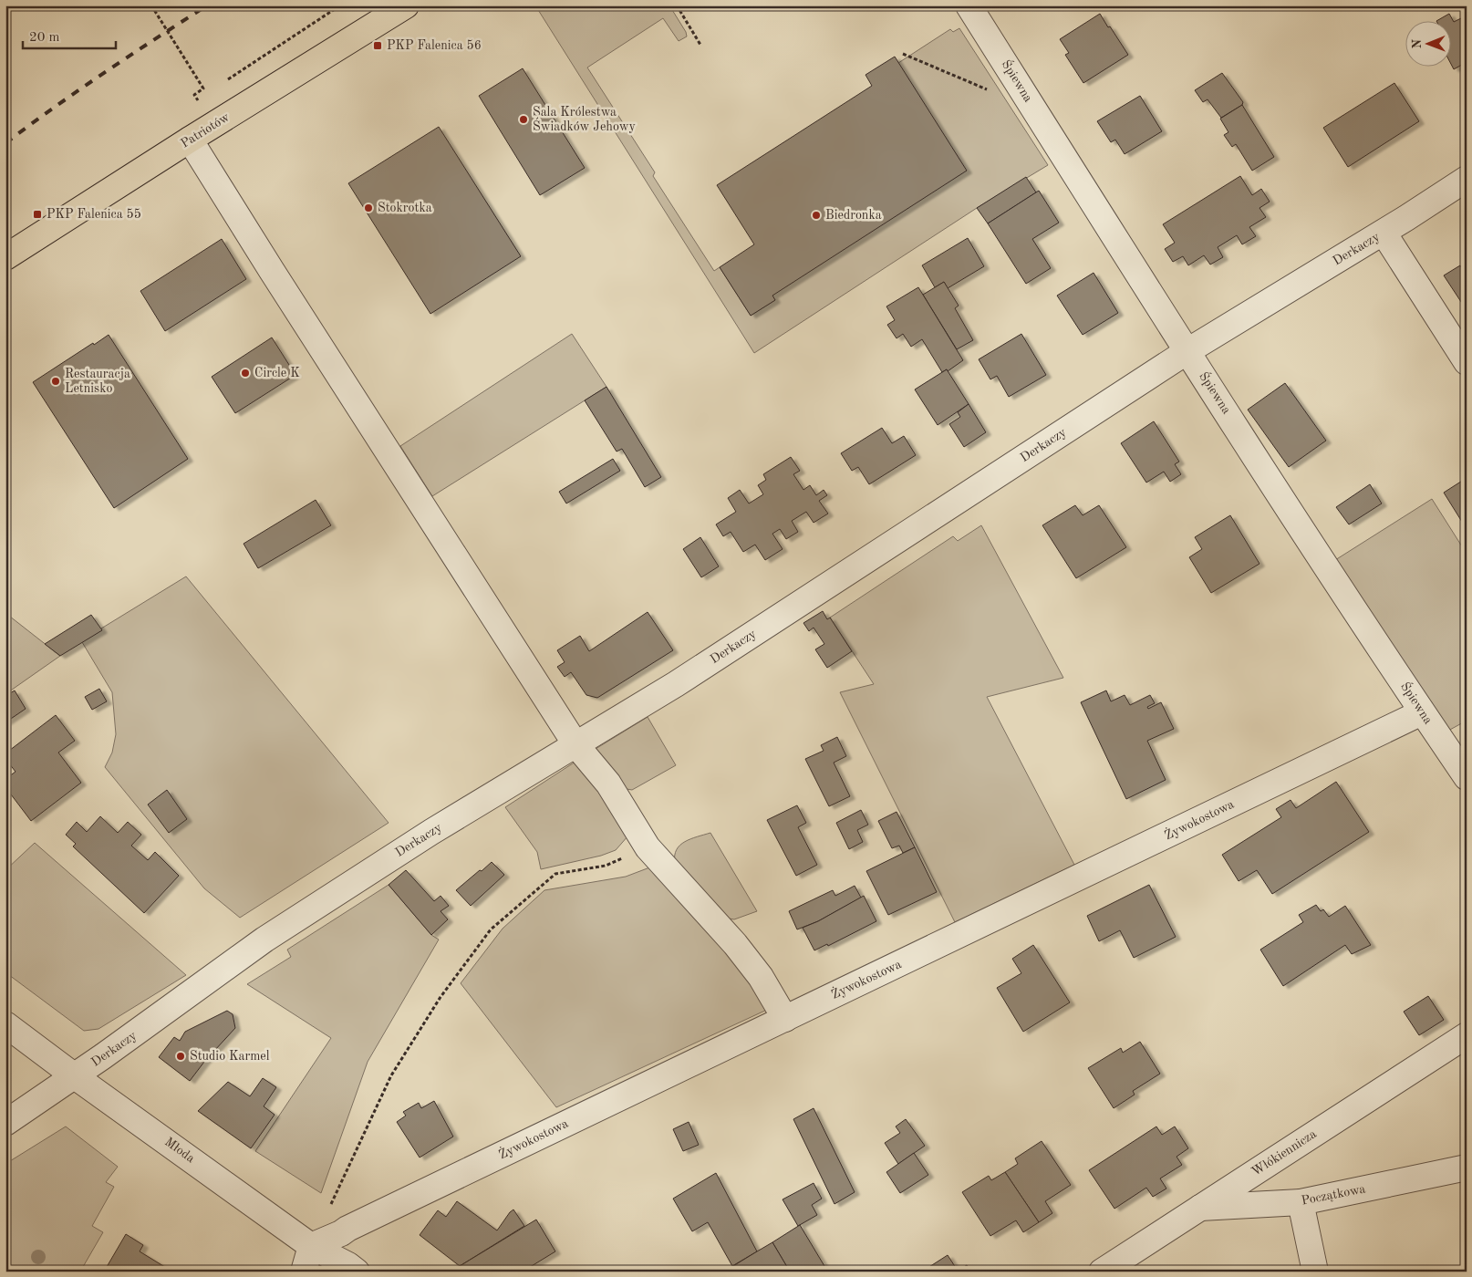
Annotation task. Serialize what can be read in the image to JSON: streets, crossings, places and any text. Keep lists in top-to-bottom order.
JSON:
{
  "streets": {
    "main road": ["Patriotów"],
    "street": [
      "Śpiewna",
      "Derkaczy",
      "Żywokostowa",
      "Młoda",
      "Włókiennicza",
      "Początkowa"
    ]
  },
  "crossings": [
    ["Śpiewna", "Derkaczy"],
    ["Śpiewna", "Żywokostowa"],
    ["Derkaczy", "Młoda"],
    ["Żywokostowa", "Młoda"],
    ["Włókiennicza", "Początkowa"]
  ],
  "places": {
    "transit": ["PKP Falenica 56", "PKP Falenica 55"],
    "other": [
      "Sala Królestwa Świadków Jehowy",
      "Stokrotka",
      "Biedronka",
      "Circle K",
      "Restauracja Letnisko",
      "Studio Karmel"
    ]
  },
  "scale_bar": "20 m",
  "north": "left"
}
